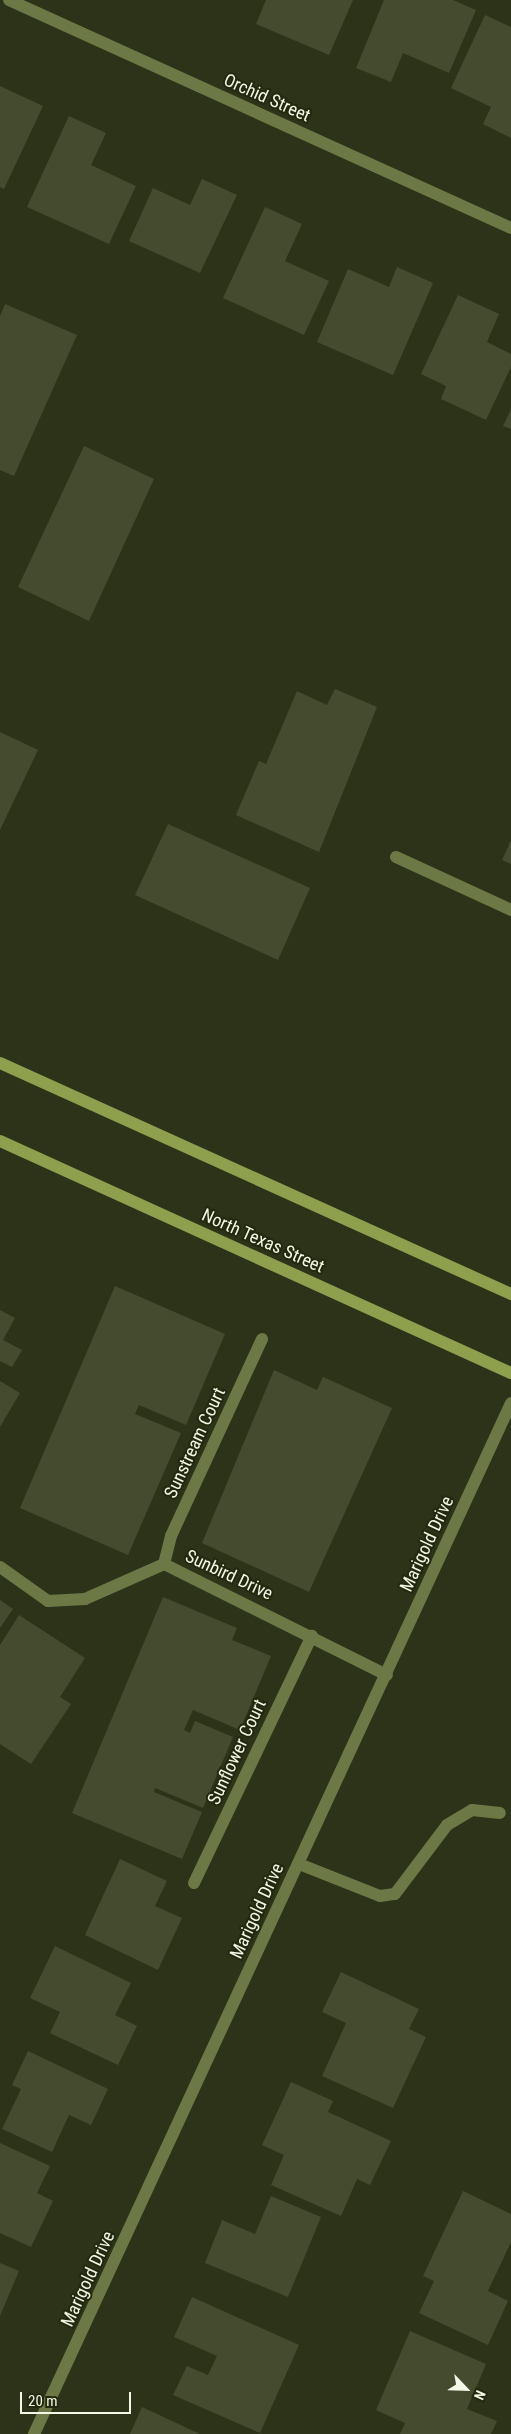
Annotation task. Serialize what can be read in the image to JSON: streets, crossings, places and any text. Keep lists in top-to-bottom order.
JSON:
{
  "streets": {
    "main road": ["North Texas Street"],
    "street": [
      "Orchid Street",
      "Sunstream Court",
      "Marigold Drive",
      "Sunbird Drive",
      "Sunflower Court"
    ]
  },
  "crossings": [
    ["Sunstream Court", "Sunbird Drive"],
    ["Marigold Drive", "Sunbird Drive"],
    ["Sunbird Drive", "Sunflower Court"]
  ],
  "scale_bar": "20 m",
  "north": "bottom right"
}
